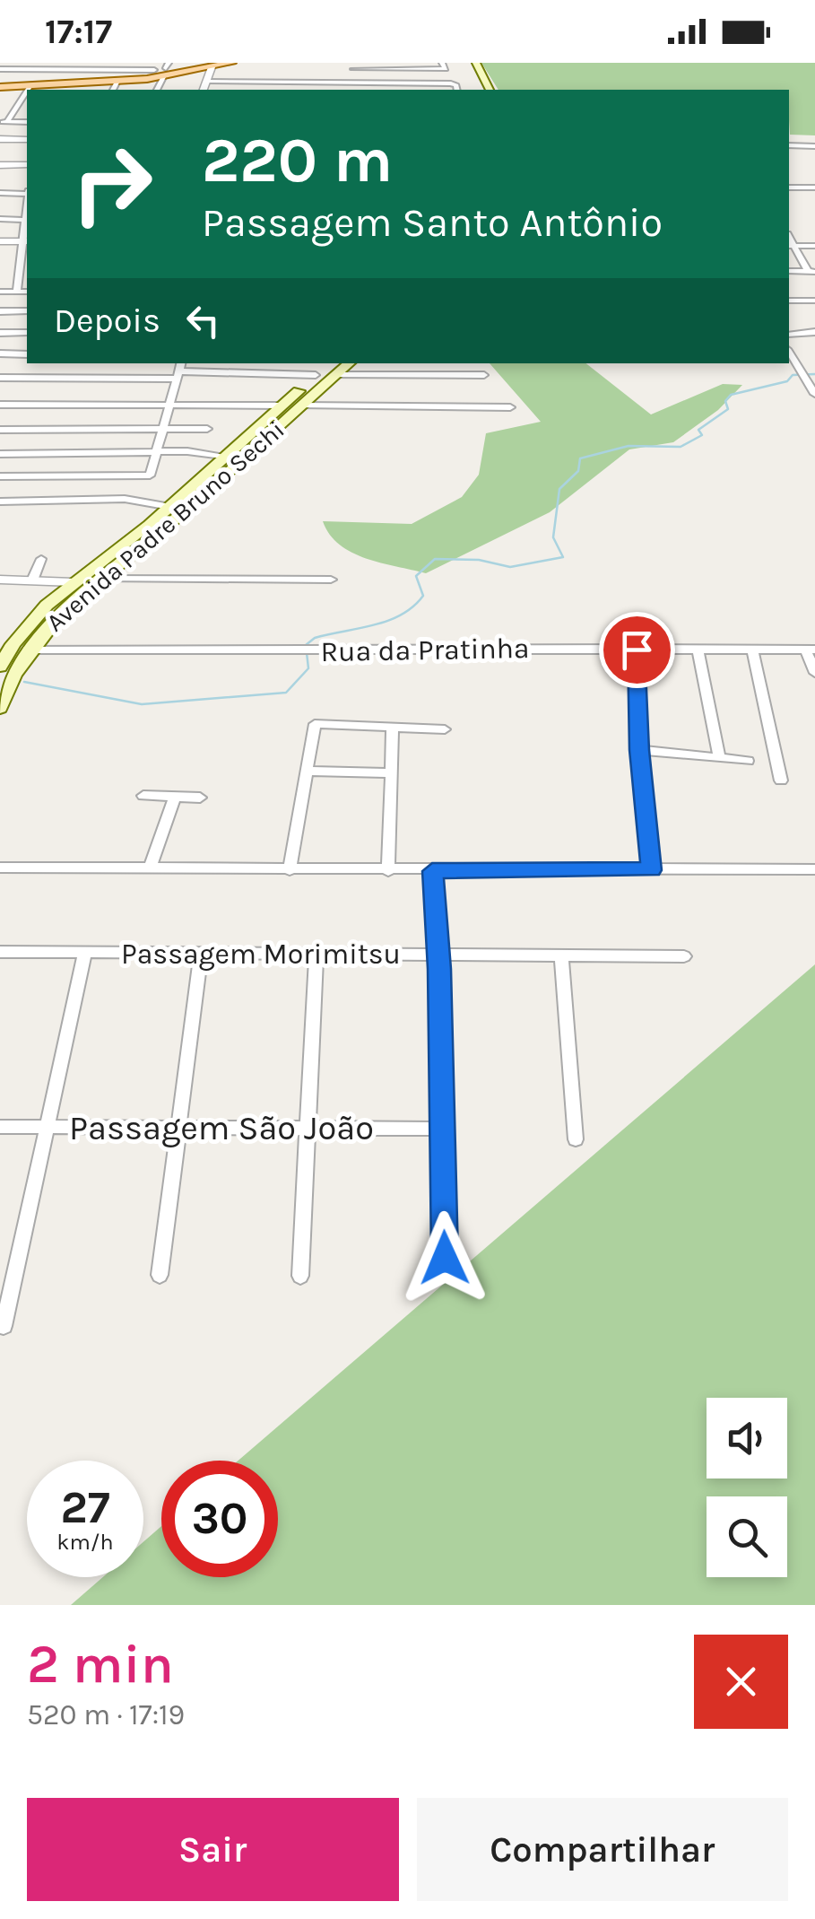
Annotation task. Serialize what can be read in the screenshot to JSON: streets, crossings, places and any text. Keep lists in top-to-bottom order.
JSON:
{
  "streets": {
    "main road": ["Avenida Padre Bruno Sechi"],
    "street": ["Rua da Pratinha", "Passagem Morimitsu", "Passagem São João"]
  },
  "crossings": [
    ["Avenida Padre Bruno Sechi", "Rua da Pratinha"]
  ],
  "page": {
    "status": "17:17",
    "turn": ["220 m", "Passagem Santo Antônio"],
    "then": "Depois",
    "speed": "27 km/h",
    "limit": "30",
    "heading": ["2 min", "520 m · 17:19"],
    "buttons": ["Sair", "Compartilhar"]
  }
}
